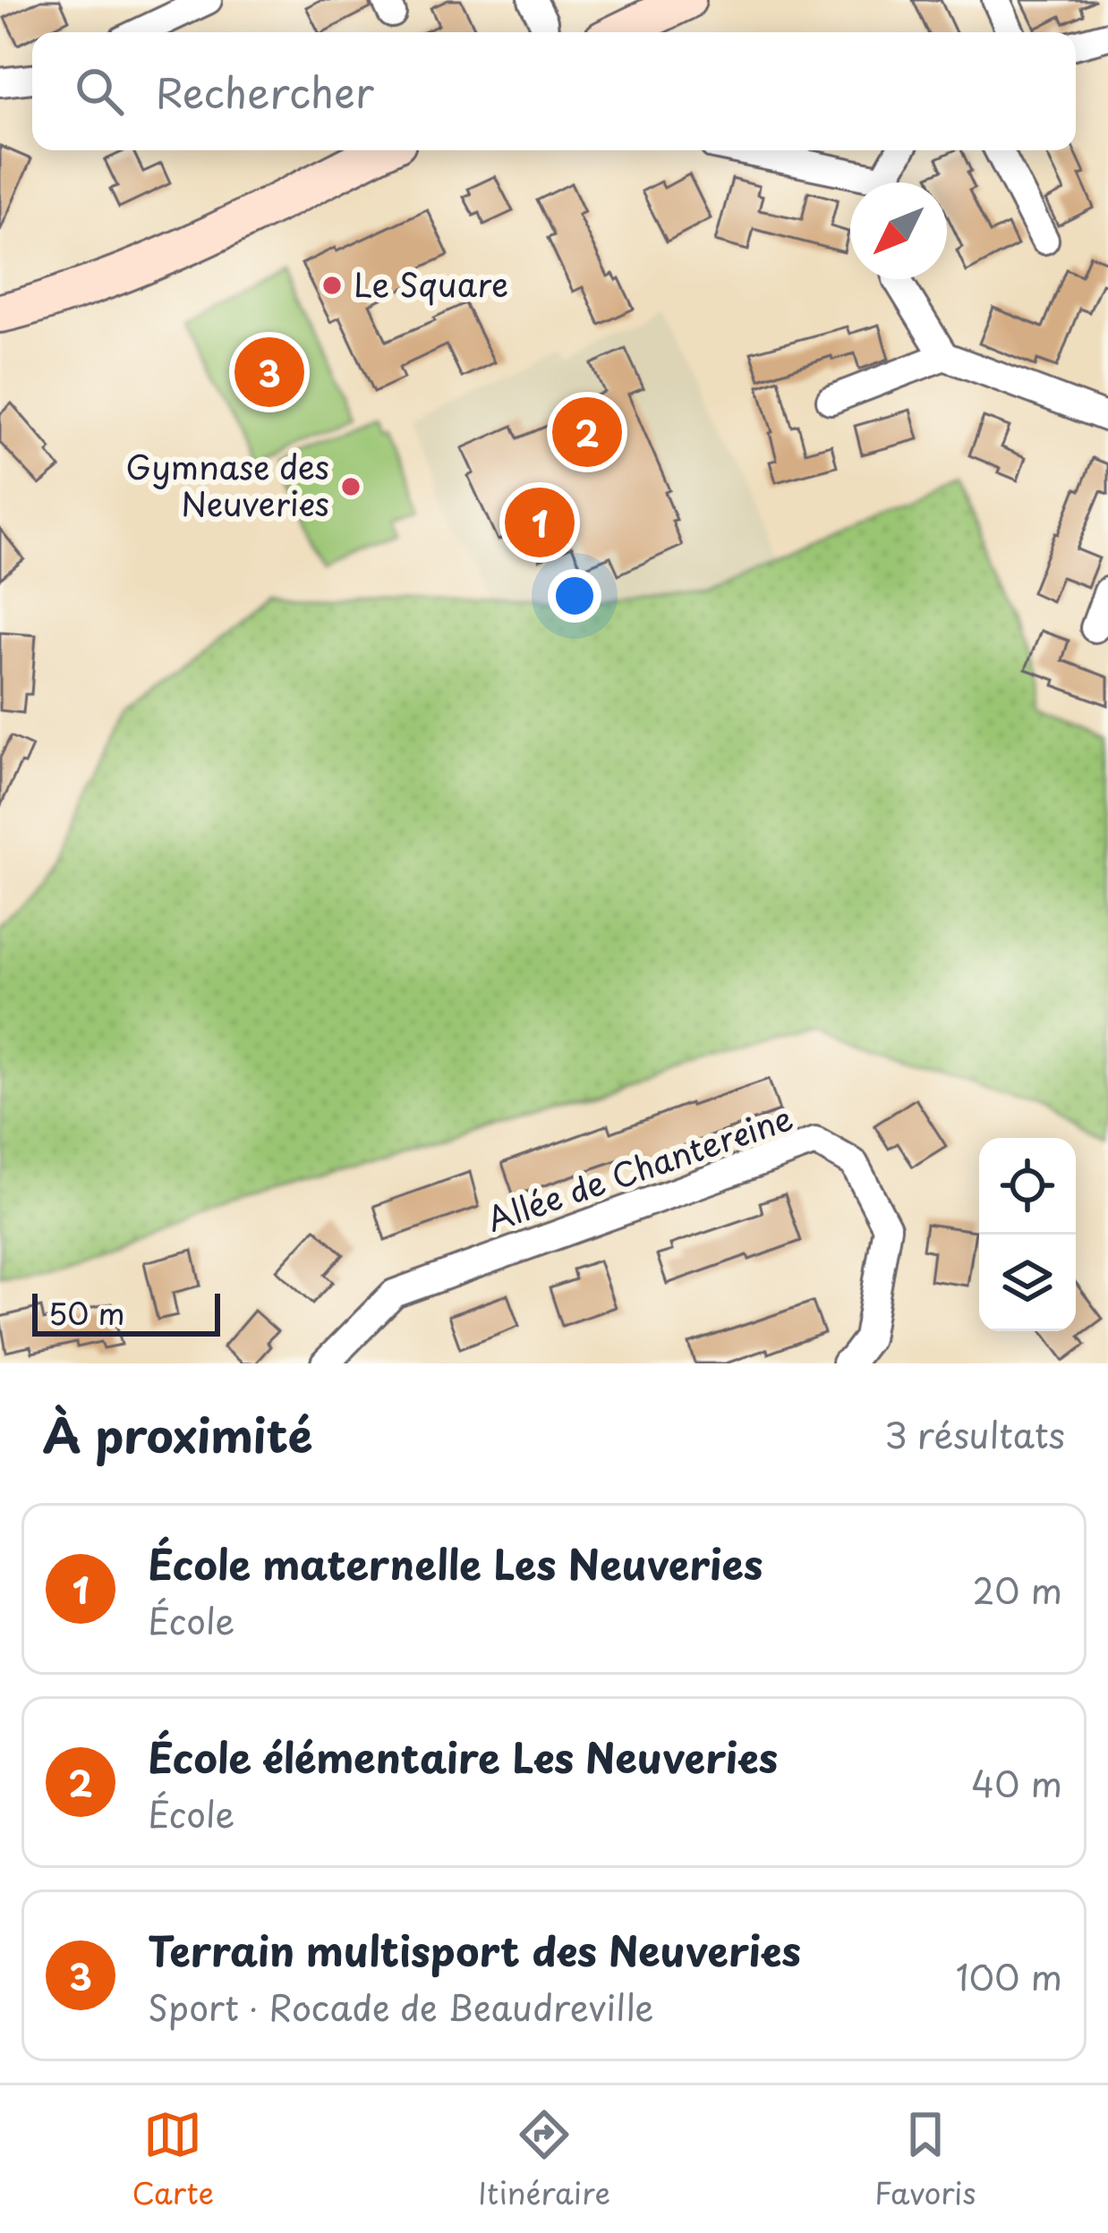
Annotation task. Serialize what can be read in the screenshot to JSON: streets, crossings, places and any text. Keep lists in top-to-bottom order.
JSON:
{
  "streets": {
    "street": ["Allée de Chantereine"]
  },
  "places": ["Le Square", "Gymnase des Neuveries"],
  "scale_bar": "50 m",
  "north": "bottom left",
  "page": {
    "search": "Rechercher",
    "pins": ["3", "2", "1"],
    "scale": "50 m",
    "heading": ["À proximité", "3 résultats"],
    "list": [
      {
        "mark": "1",
        "name": "École maternelle Les Neuveries",
        "note": "École",
        "value": "20 m"
      },
      {
        "mark": "2",
        "name": "École élémentaire Les Neuveries",
        "note": "École",
        "value": "40 m"
      },
      {
        "mark": "3",
        "name": "Terrain multisport des Neuveries",
        "note": "Sport · Rocade de Beaudreville",
        "value": "100 m"
      }
    ],
    "nav": ["Carte", "Itinéraire", "Favoris"]
  }
}
